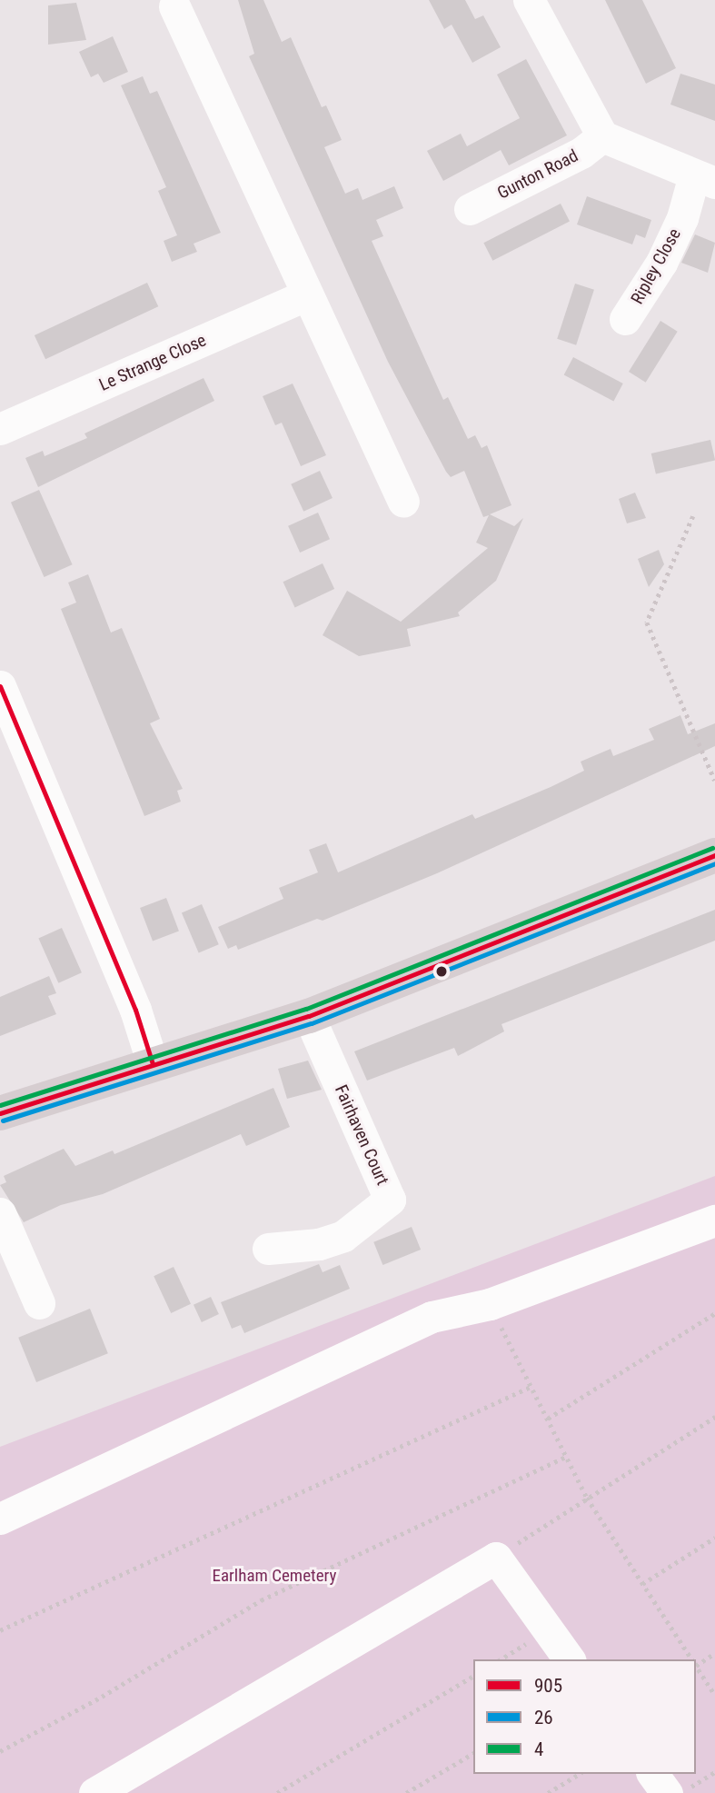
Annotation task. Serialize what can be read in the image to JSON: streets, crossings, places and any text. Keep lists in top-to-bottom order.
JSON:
{
  "streets": {
    "street": [
      "Gunton Road",
      "Ripley Close",
      "Le Strange Close",
      "Fairhaven Court"
    ]
  },
  "parks": ["Earlham Cemetery"],
  "lines": ["transit line 905", "transit line 4", "transit line 26"],
  "legend": ["905", "26", "4"]
}
